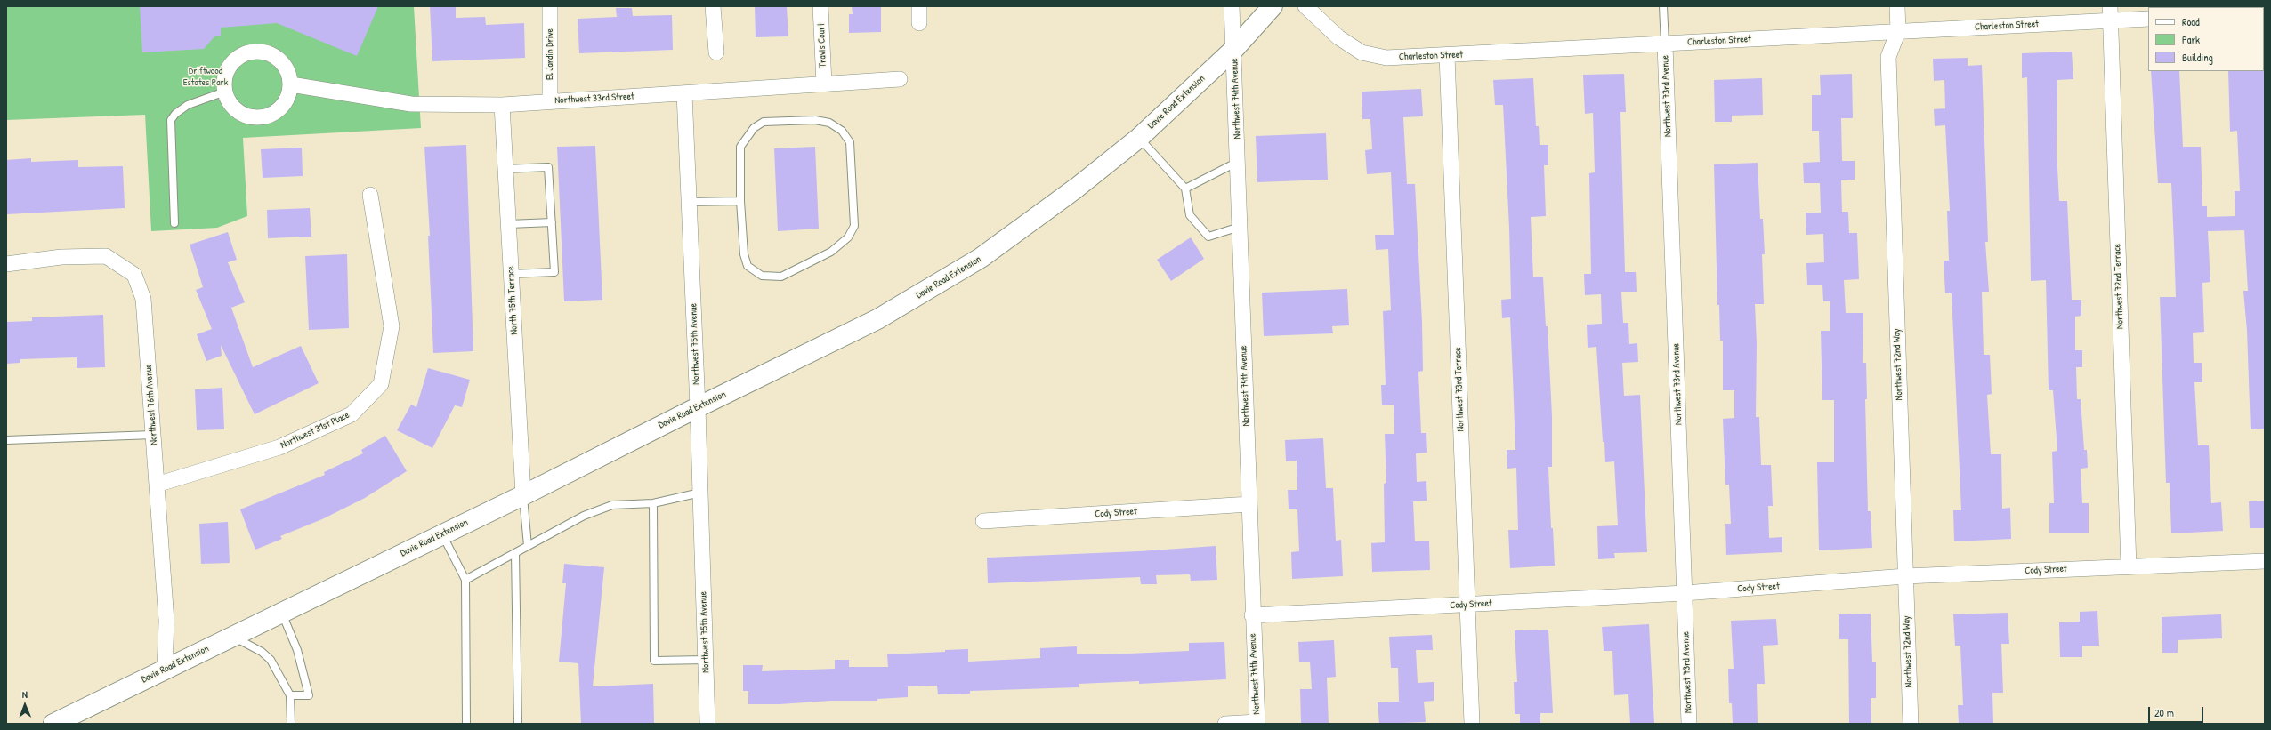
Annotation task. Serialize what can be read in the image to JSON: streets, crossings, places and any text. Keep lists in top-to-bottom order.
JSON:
{
  "streets": {
    "main road": ["Davie Road Extension"],
    "street": [
      "Charleston Street",
      "Travis Court",
      "El Jardin Drive",
      "Northwest 73rd Avenue",
      "Northwest 33rd Street",
      "Northwest 74th Avenue",
      "Northwest 72nd Terrace",
      "North 75th Terrace",
      "Northwest 75th Avenue",
      "Northwest 72nd Way",
      "Northwest 73rd Terrace",
      "Northwest 76th Avenue",
      "Northwest 31st Place",
      "Cody Street"
    ]
  },
  "crossings": [
    ["Charleston Street", "Northwest 73rd Avenue"],
    ["Charleston Street", "Northwest 72nd Terrace"],
    ["Charleston Street", "Northwest 72nd Way"],
    ["Charleston Street", "Northwest 73rd Terrace"],
    ["Travis Court", "Northwest 33rd Street"],
    ["El Jardin Drive", "Northwest 33rd Street"],
    ["Northwest 73rd Avenue", "Cody Street"],
    ["Northwest 33rd Street", "North 75th Terrace"],
    ["Northwest 33rd Street", "Northwest 75th Avenue"],
    ["Northwest 74th Avenue", "Davie Road Extension"],
    ["Northwest 74th Avenue", "Cody Street"],
    ["Davie Road Extension", "North 75th Terrace"],
    ["Davie Road Extension", "Northwest 75th Avenue"],
    ["Davie Road Extension", "Northwest 76th Avenue"],
    ["Northwest 72nd Terrace", "Cody Street"],
    ["Northwest 72nd Way", "Cody Street"],
    ["Northwest 73rd Terrace", "Cody Street"],
    ["Northwest 76th Avenue", "Northwest 31st Place"]
  ],
  "parks": ["Driftwood Estates Park"],
  "legend": ["Road", "Park", "Building"],
  "scale_bar": "20 m",
  "north": "top"
}
